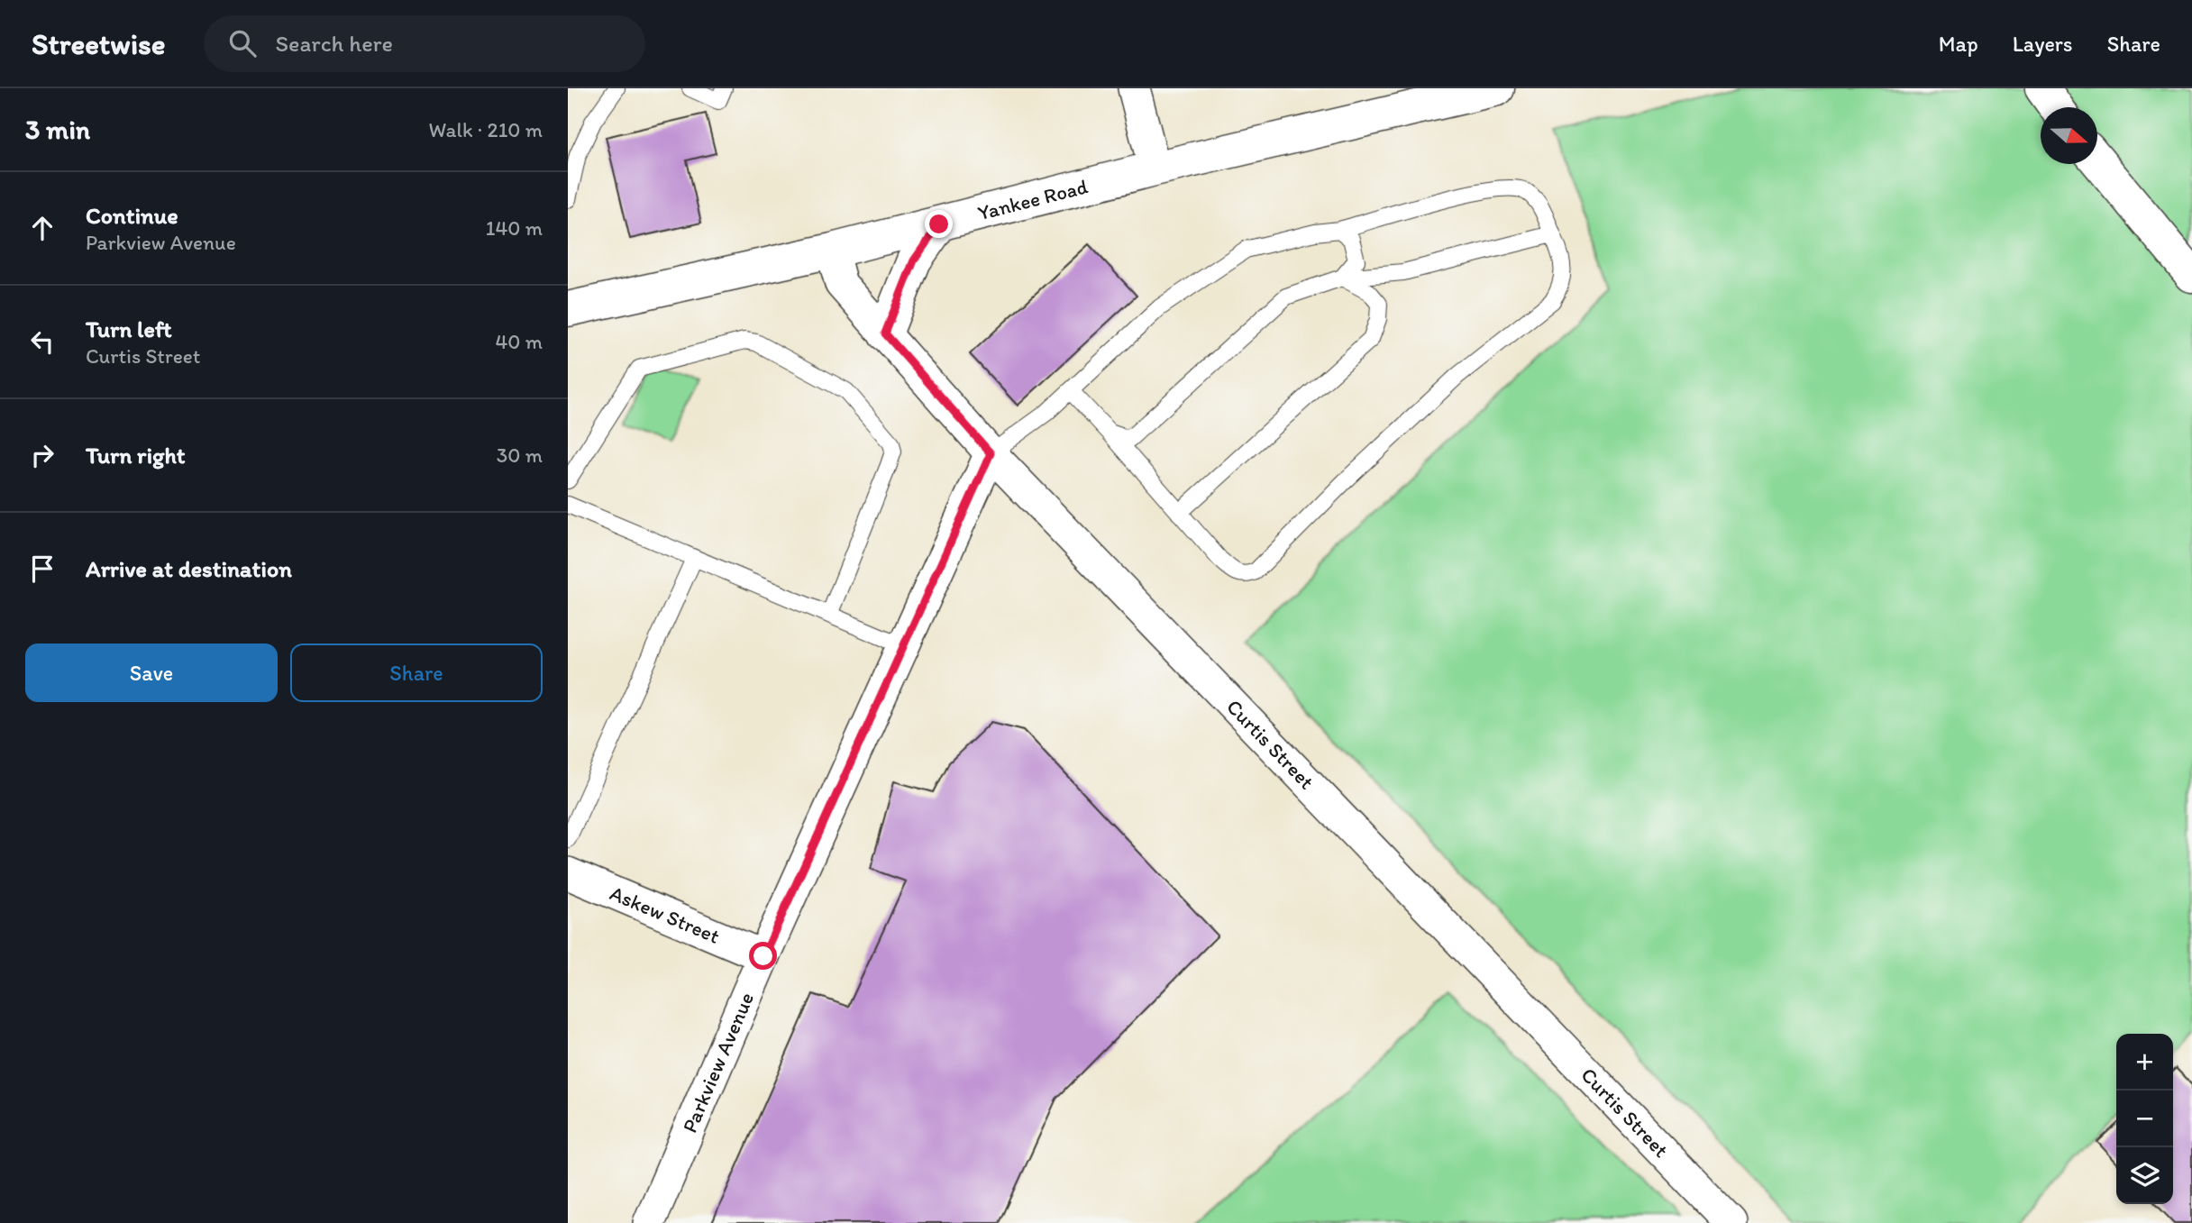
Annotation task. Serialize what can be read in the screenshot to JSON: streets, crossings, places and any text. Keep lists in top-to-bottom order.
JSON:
{
  "streets": {
    "street": [
      "Yankee Road",
      "Curtis Street",
      "Askew Street",
      "Parkview Avenue"
    ]
  },
  "crossings": [
    ["Yankee Road", "Curtis Street"],
    ["Curtis Street", "Parkview Avenue"],
    ["Askew Street", "Parkview Avenue"]
  ],
  "north": "right",
  "page": {
    "header": "Streetwise",
    "search": "Search here",
    "nav": ["Map", "Layers", "Share"],
    "heading": ["3 min", "Walk · 210 m"],
    "list": [
      ["Continue", "Parkview Avenue", "140 m"],
      ["Turn left", "Curtis Street", "40 m"],
      ["Turn right", "30 m"],
      "Arrive at destination"
    ],
    "buttons": ["Save", "Share"],
    "map_buttons": ["+", "−"]
  }
}
